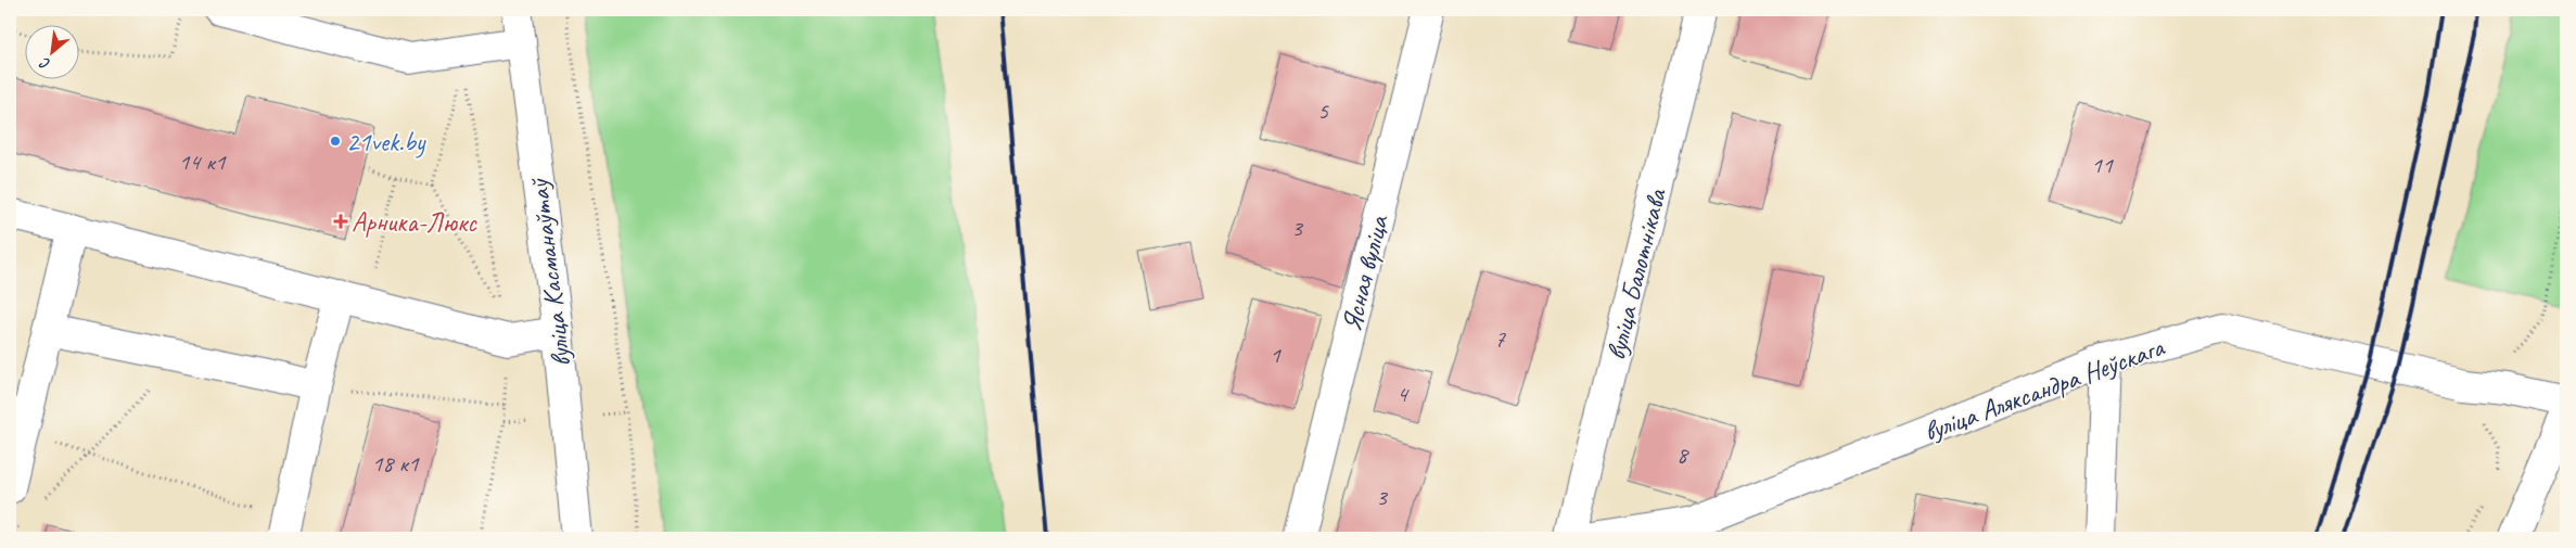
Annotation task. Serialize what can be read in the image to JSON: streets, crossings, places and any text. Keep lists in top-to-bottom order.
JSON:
{
  "streets": {
    "street": [
      "вуліца Касманаўтаў",
      "Ясная вуліца",
      "вуліца Балотнікава",
      "вуліца Аляксандра Неўскага"
    ]
  },
  "places": {
    "other": ["21vek.by"],
    "health": ["Арника-Люкс"]
  },
  "house_numbers": [
    "5",
    "14 к1",
    "11",
    "3",
    "7",
    "1",
    "4",
    "8",
    "18 к1",
    "3"
  ],
  "north": "bottom left"
}
